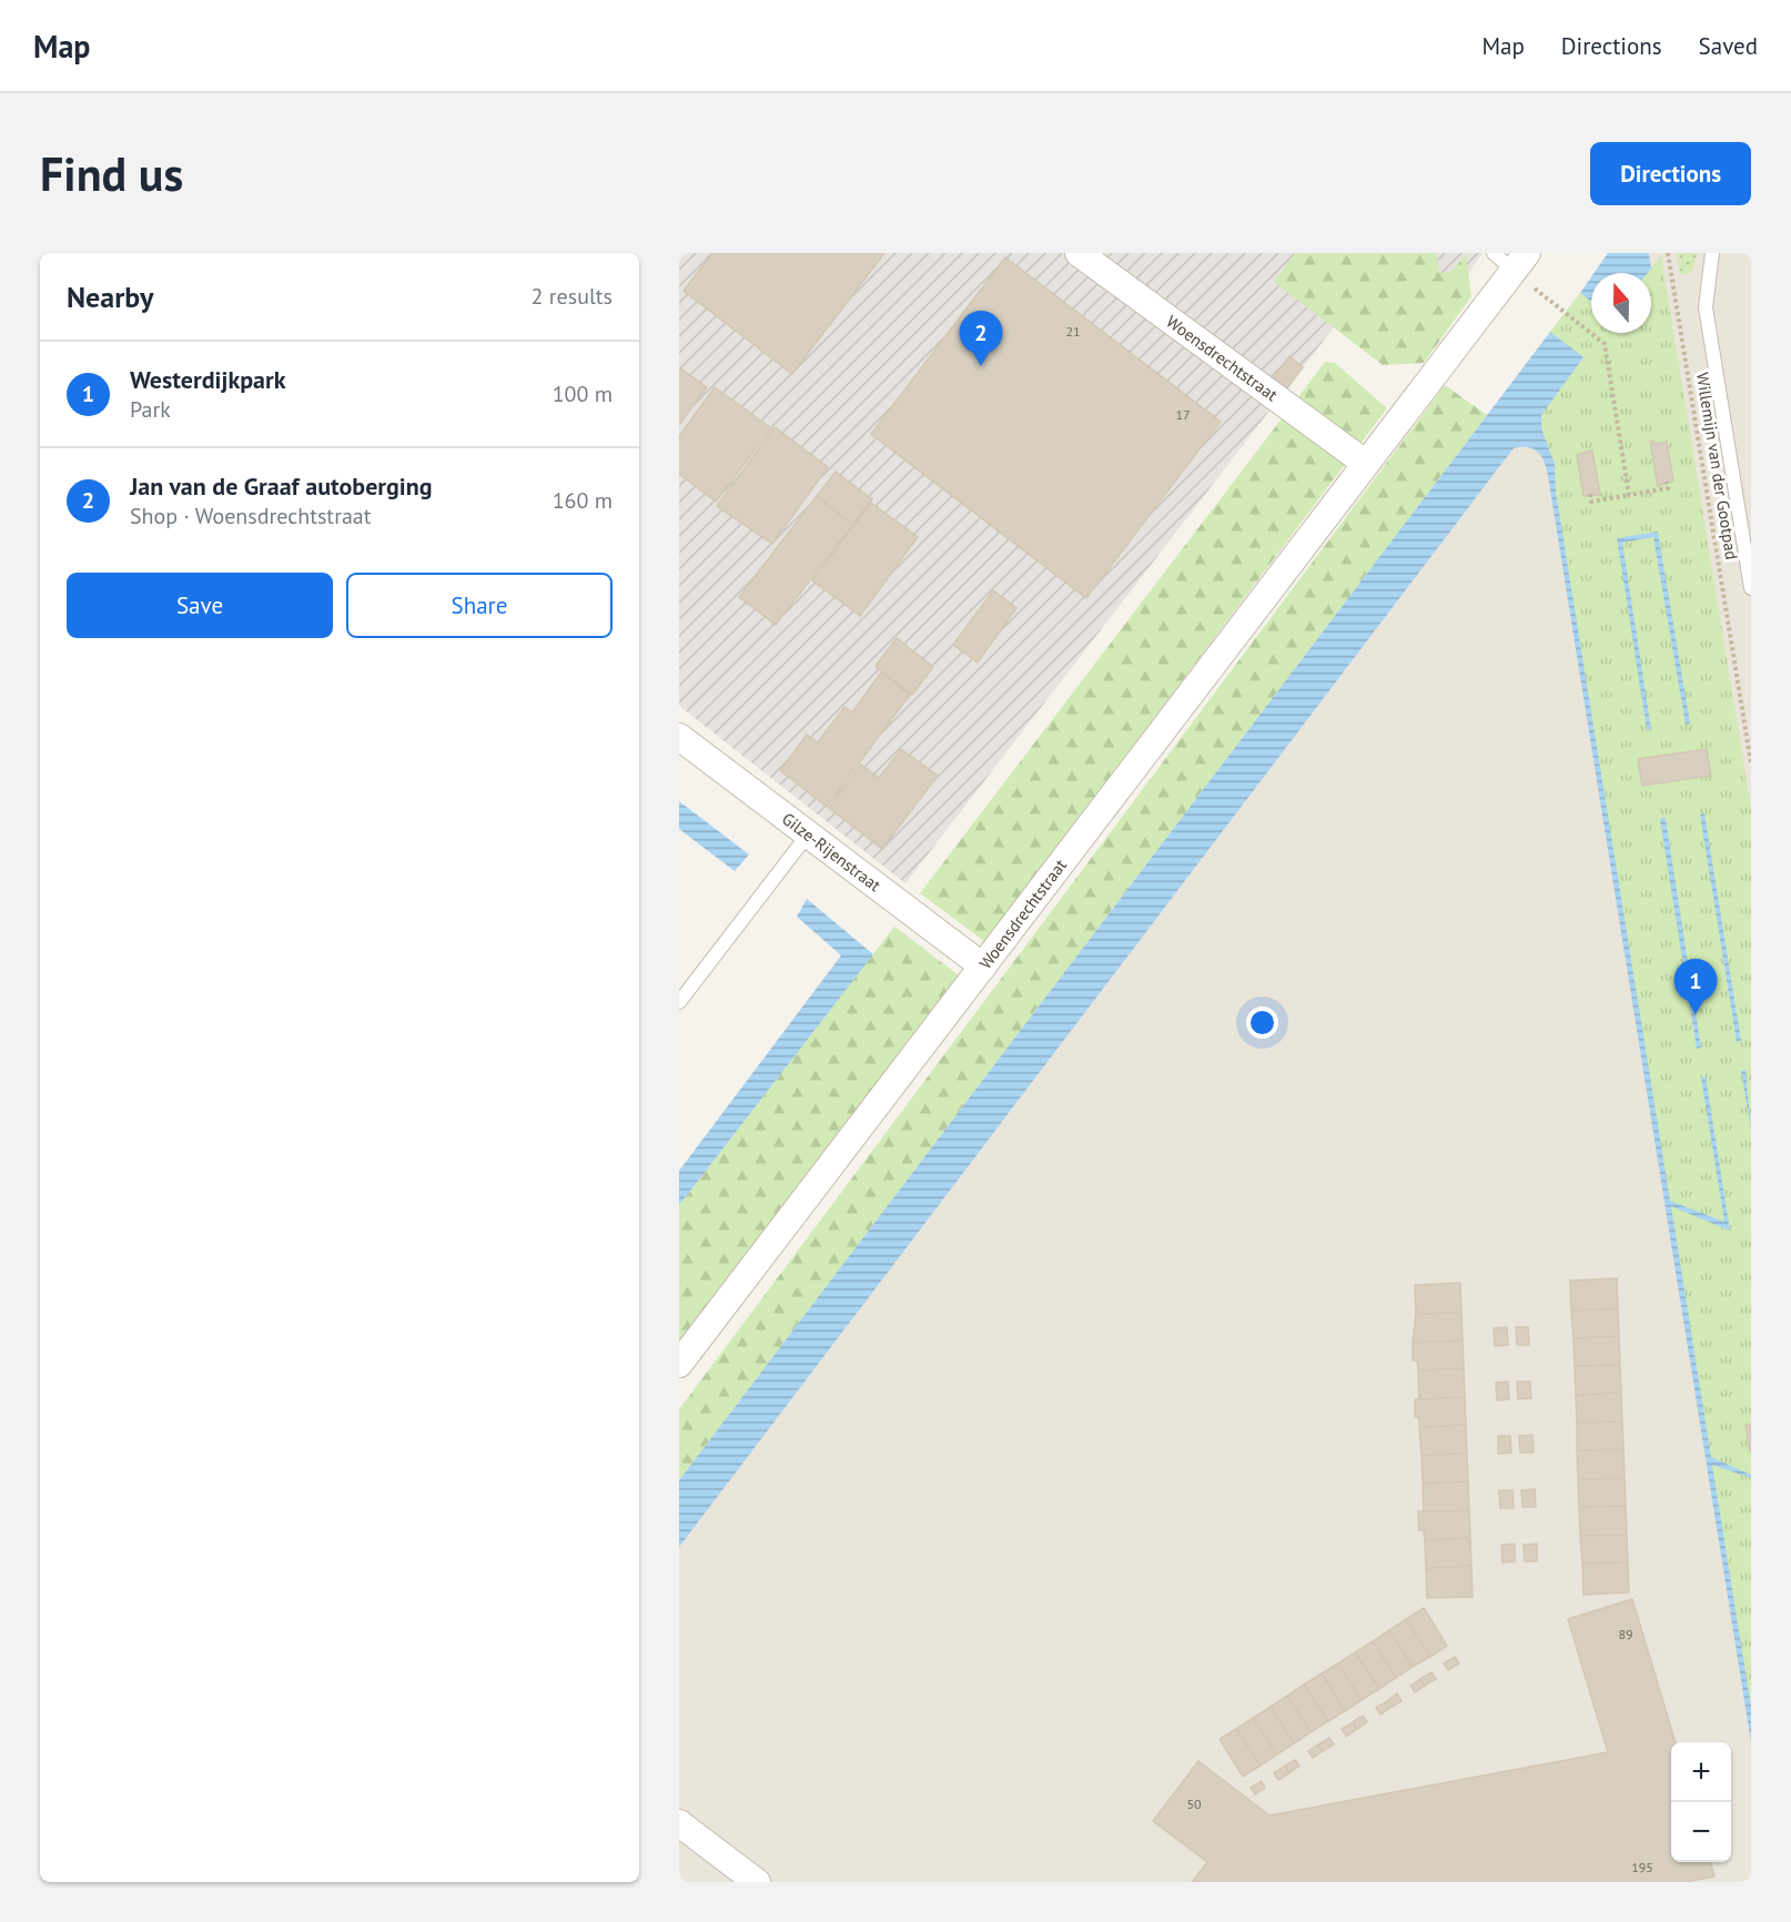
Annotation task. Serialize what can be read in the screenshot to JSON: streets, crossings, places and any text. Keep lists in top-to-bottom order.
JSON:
{
  "streets": {
    "street": ["Woensdrechtstraat", "Gilze-Rijenstraat"],
    "path": ["Willemijn van der Gootpad"]
  },
  "crossings": [
    ["Woensdrechtstraat", "Gilze-Rijenstraat"]
  ],
  "house_numbers": [
    "21",
    "17",
    "89",
    "50",
    "195"
  ],
  "north": "top",
  "page": {
    "header": "Map",
    "nav": ["Map", "Directions", "Saved"],
    "buttons": [
      "Directions",
      ["Save", "Share"]
    ],
    "title": "Find us",
    "heading": ["Nearby", "2 results"],
    "pins": ["2", "1"],
    "list": [
      {
        "mark": "1",
        "name": "Westerdijkpark",
        "note": "Park",
        "value": "100 m"
      },
      {
        "mark": "2",
        "name": "Jan van de Graaf autoberging",
        "note": "Shop · Woensdrechtstraat",
        "value": "160 m"
      }
    ],
    "map_buttons": ["+", "−"]
  }
}
